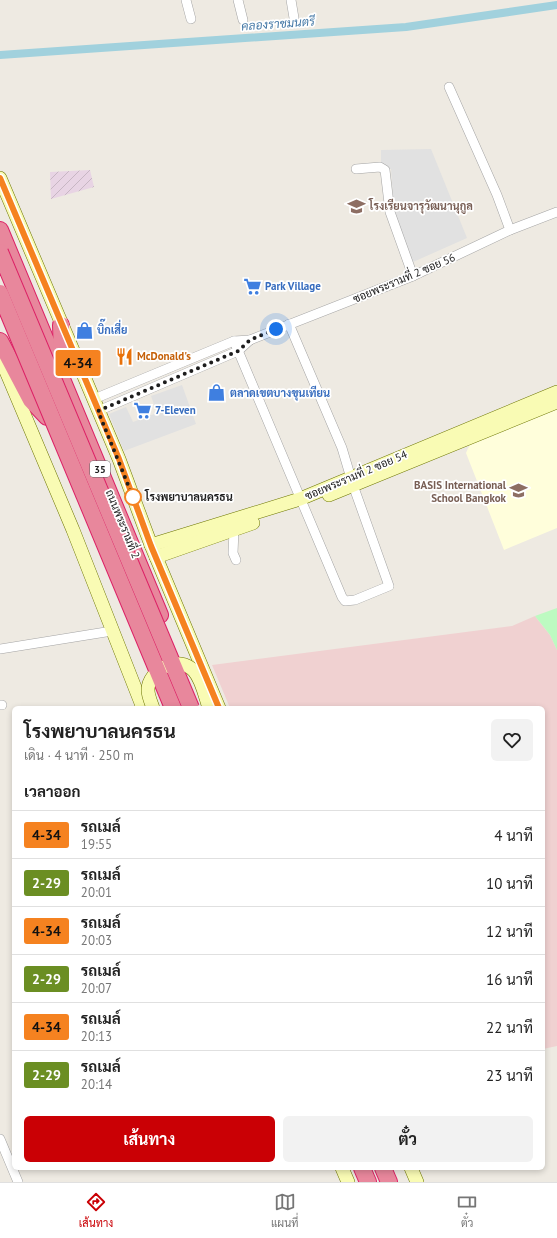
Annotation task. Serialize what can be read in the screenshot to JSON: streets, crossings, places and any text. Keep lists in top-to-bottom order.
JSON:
{
  "streets": {
    "highway": ["35", "ถนนพระรามที่ 2"],
    "main road": ["ซอยพระรามที่ 2 ซอย 54"],
    "street": ["ซอยพระรามที่ 2 ซอย 56"]
  },
  "crossings": [
    ["ซอยพระรามที่ 2 ซอย 56", "ถนนพระรามที่ 2"],
    ["ซอยพระรามที่ 2 ซอย 54", "ถนนพระรามที่ 2"]
  ],
  "water": ["คลองราชมนตรี"],
  "places": {
    "school or university": ["โรงเรียนจารุวัฒนานุกูล", "BASIS International School Bangkok"],
    "supermarket": ["Park Village", "7-Eleven"],
    "shop": ["บิ๊กเสี่ย", "ตลาดเขตบางขุนเทียน"],
    "restaurant": ["McDonald's"],
    "other": ["โรงพยาบาลนครธน"]
  },
  "lines": ["bus line 4-34"],
  "page": {
    "on_map": "4-34",
    "heading": [
      ["โรงพยาบาลนครธน", "เดิน · 4 นาที · 250 m"],
      "เวลาออก"
    ],
    "list": [
      {
        "mark": "4-34",
        "name": "รถเมล์",
        "note": "19:55",
        "value": "4 นาที"
      },
      {
        "mark": "2-29",
        "name": "รถเมล์",
        "note": "20:01",
        "value": "10 นาที"
      },
      {
        "mark": "4-34",
        "name": "รถเมล์",
        "note": "20:03",
        "value": "12 นาที"
      },
      {
        "mark": "2-29",
        "name": "รถเมล์",
        "note": "20:07",
        "value": "16 นาที"
      },
      {
        "mark": "4-34",
        "name": "รถเมล์",
        "note": "20:13",
        "value": "22 นาที"
      },
      {
        "mark": "2-29",
        "name": "รถเมล์",
        "note": "20:14",
        "value": "23 นาที"
      }
    ],
    "buttons": ["เส้นทาง", "ตั๋ว"],
    "tabs": ["เส้นทาง", "แผนที่", "ตั๋ว"]
  }
}
